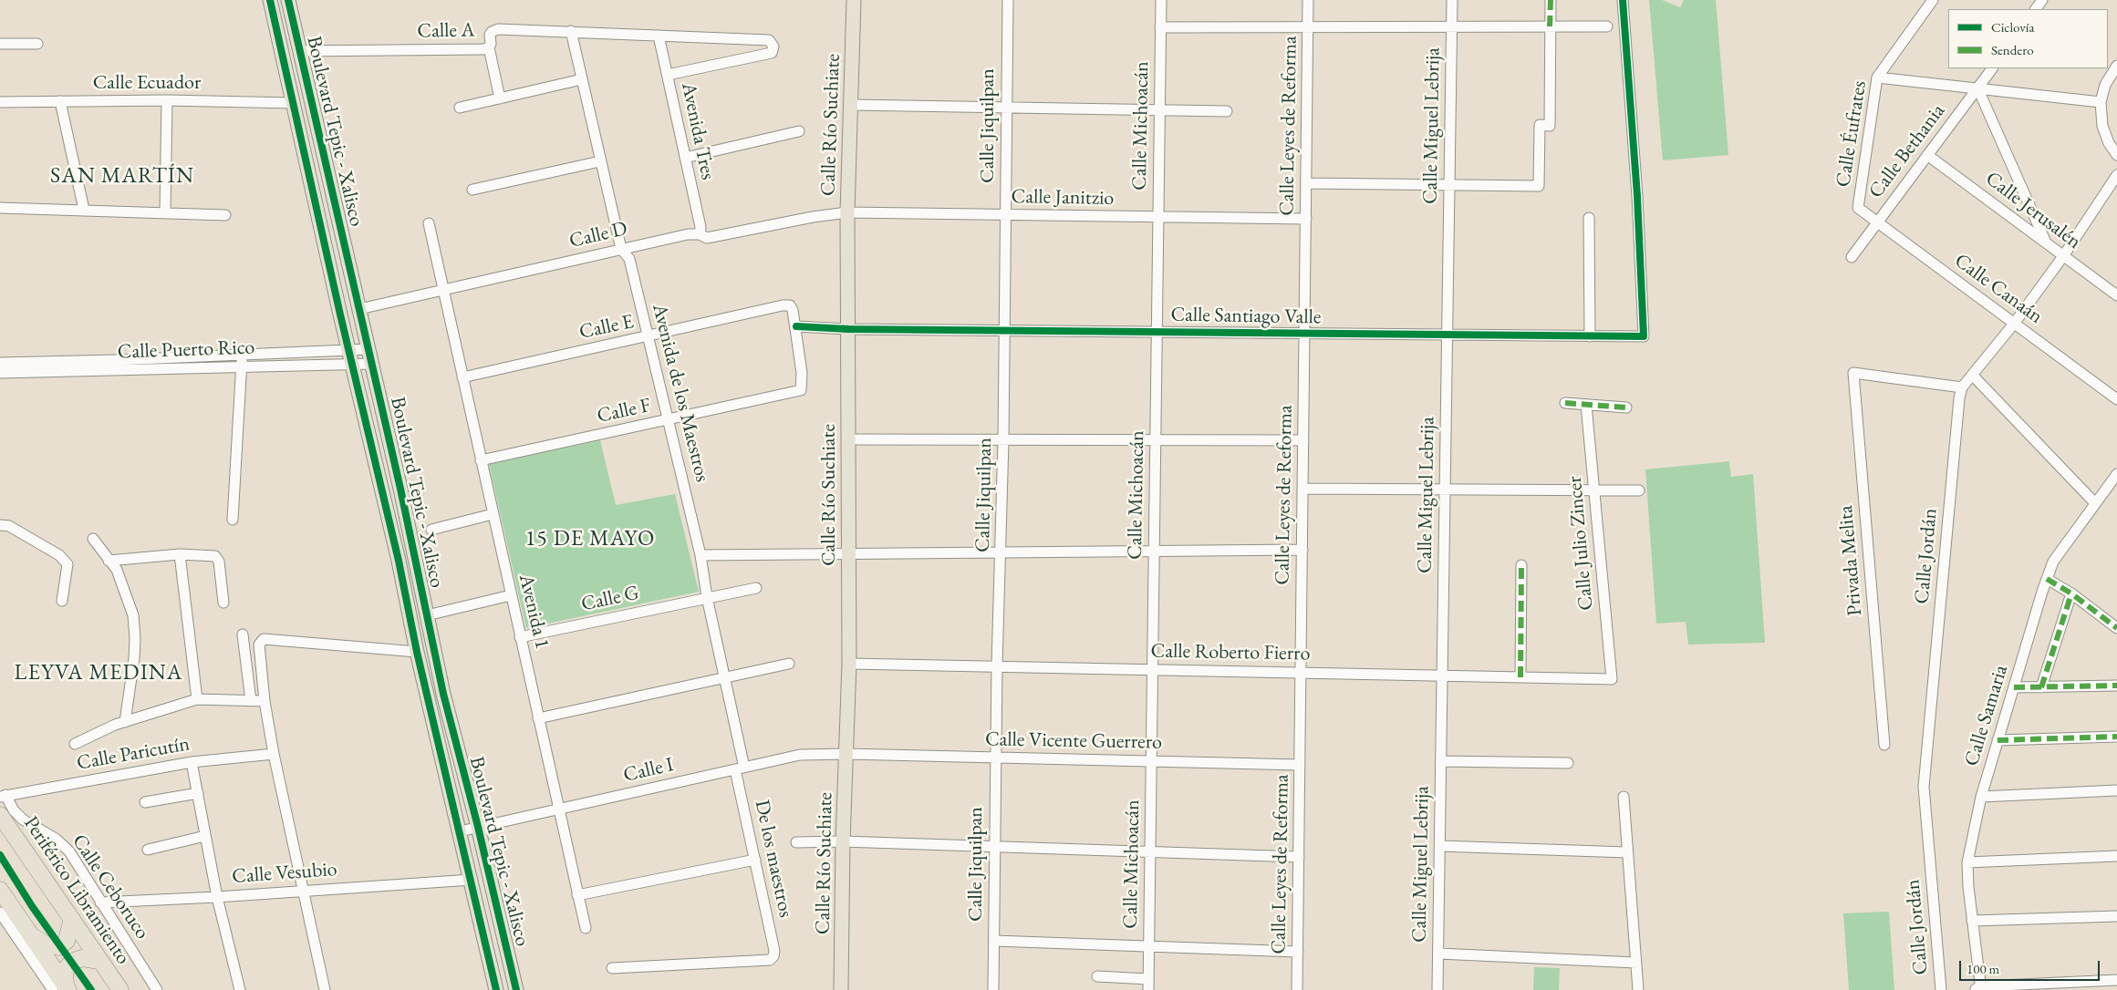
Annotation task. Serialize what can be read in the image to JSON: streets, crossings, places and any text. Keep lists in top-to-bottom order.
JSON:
{
  "streets": {
    "highway": ["Periférico Libramiento"],
    "main road": ["Calle Río Suchiate", "Boulevard Tepic - Xalisco"],
    "street": [
      "Calle A",
      "Calle Ecuador",
      "Calle Jiquilpan",
      "Calle Michoacán",
      "Calle Leyes de Reforma",
      "Calle Miguel Lebrija",
      "Avenida Tres",
      "Calle Éufrates",
      "Calle Bethania",
      "Calle Janitzio",
      "Calle Jerusalén",
      "Calle D",
      "Calle Canaán",
      "Calle Santiago Valle",
      "Calle E",
      "Calle Puerto Rico",
      "Avenida de los Maestros",
      "Calle F",
      "Calle Julio Zincer",
      "Calle Jordán",
      "Privada Melita",
      "Calle G",
      "Avenida 1",
      "Calle Roberto Fierro",
      "Calle Samaria",
      "Calle Vicente Guerrero",
      "Calle Paricutín",
      "Calle I",
      "De los maestros",
      "Calle Vesubio",
      "Calle Ceboruco"
    ]
  },
  "crossings": [
    ["Calle A", "Boulevard Tepic - Xalisco"],
    ["Calle A", "Avenida Tres"],
    ["Calle A", "Avenida de los Maestros"],
    ["Calle Ecuador", "Boulevard Tepic - Xalisco"],
    ["Calle Río Suchiate", "Calle Janitzio"],
    ["Calle Río Suchiate", "Calle D"],
    ["Calle Río Suchiate", "Calle Santiago Valle"],
    ["Calle Río Suchiate", "Calle Roberto Fierro"],
    ["Calle Río Suchiate", "Calle Vicente Guerrero"],
    ["Calle Río Suchiate", "Calle I"],
    ["Calle Jiquilpan", "Calle Janitzio"],
    ["Calle Jiquilpan", "Calle Santiago Valle"],
    ["Calle Jiquilpan", "Calle Roberto Fierro"],
    ["Calle Jiquilpan", "Calle Vicente Guerrero"],
    ["Calle Michoacán", "Calle Janitzio"],
    ["Calle Michoacán", "Calle Santiago Valle"],
    ["Calle Michoacán", "Calle Roberto Fierro"],
    ["Calle Michoacán", "Calle Vicente Guerrero"],
    ["Calle Leyes de Reforma", "Calle Janitzio"],
    ["Calle Leyes de Reforma", "Calle Santiago Valle"],
    ["Calle Leyes de Reforma", "Calle Roberto Fierro"],
    ["Calle Leyes de Reforma", "Calle Vicente Guerrero"],
    ["Calle Miguel Lebrija", "Calle Santiago Valle"],
    ["Calle Miguel Lebrija", "Calle Roberto Fierro"],
    ["Boulevard Tepic - Xalisco", "Calle D"],
    ["Boulevard Tepic - Xalisco", "Calle Puerto Rico"],
    ["Boulevard Tepic - Xalisco", "Calle I"],
    ["Boulevard Tepic - Xalisco", "Calle Vesubio"],
    ["Avenida Tres", "Calle D"],
    ["Calle Éufrates", "Calle Canaán"],
    ["Calle Bethania", "Calle Jerusalén"],
    ["Calle Bethania", "Calle Canaán"],
    ["Calle Janitzio", "Calle D"],
    ["Calle Jerusalén", "Calle Jordán"],
    ["Calle D", "Avenida de los Maestros"],
    ["Calle D", "Avenida 1"],
    ["Calle Canaán", "Calle Jordán"],
    ["Calle E", "Avenida de los Maestros"],
    ["Calle E", "Calle F"],
    ["Calle E", "Avenida 1"],
    ["Avenida de los Maestros", "Calle F"],
    ["Avenida de los Maestros", "Calle G"],
    ["Avenida de los Maestros", "Calle I"],
    ["Avenida de los Maestros", "De los maestros"],
    ["Calle F", "Avenida 1"],
    ["Calle Julio Zincer", "Calle Roberto Fierro"],
    ["Calle Jordán", "Privada Melita"],
    ["Calle G", "Avenida 1"],
    ["Avenida 1", "Calle I"],
    ["Calle Vicente Guerrero", "Calle I"],
    ["Calle Paricutín", "Calle Ceboruco"],
    ["Calle I", "De los maestros"],
    ["Calle Vesubio", "Calle Ceboruco"]
  ],
  "districts": ["SAN MARTÍN", "15 DE MAYO", "LEYVA MEDINA"],
  "legend": ["Ciclovía", "Sendero"],
  "scale_bar": "100 m"
}
